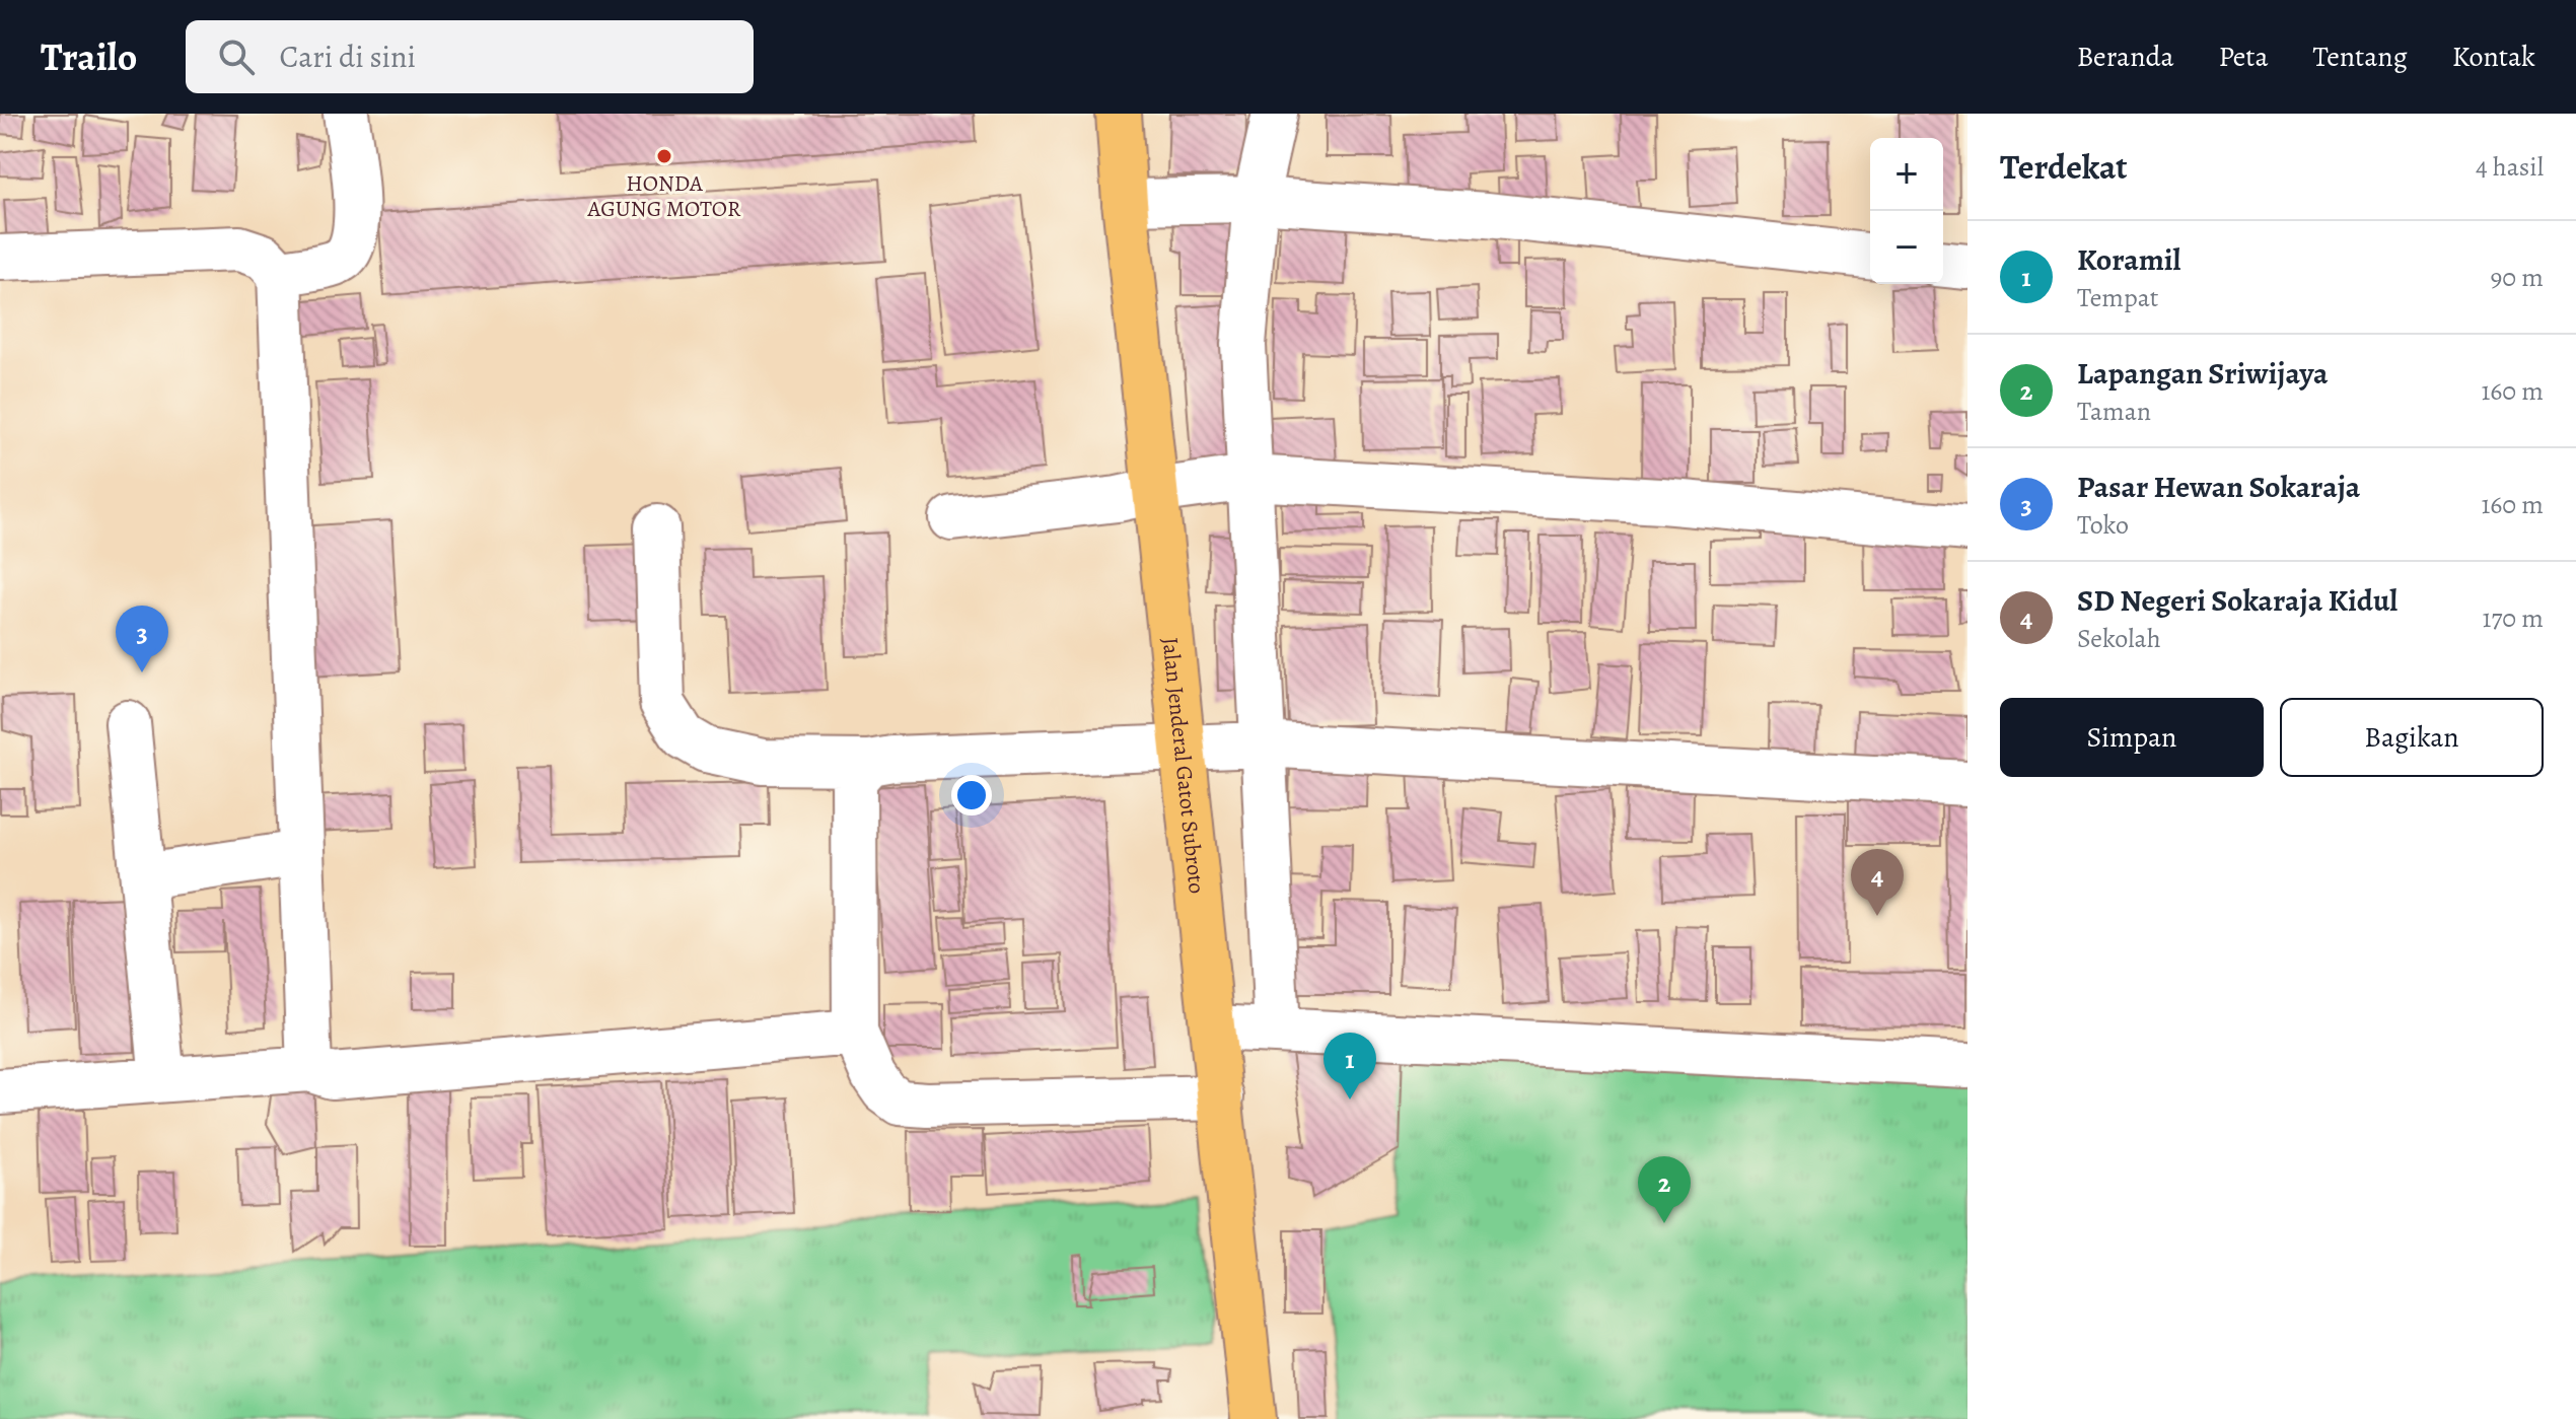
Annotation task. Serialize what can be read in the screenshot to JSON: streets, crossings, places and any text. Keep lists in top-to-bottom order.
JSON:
{
  "streets": {
    "highway": ["Jalan Jenderal Gatot Subroto"]
  },
  "places": ["HONDA AGUNG MOTOR"],
  "page": {
    "header": "Trailo",
    "search": "Cari di sini",
    "nav": [
      "Beranda",
      "Peta",
      "Tentang",
      "Kontak"
    ],
    "heading": ["Terdekat", "4 hasil"],
    "map_buttons": ["+", "−"],
    "list": [
      {
        "mark": "1",
        "name": "Koramil",
        "note": "Tempat",
        "value": "90 m"
      },
      {
        "mark": "2",
        "name": "Lapangan Sriwijaya",
        "note": "Taman",
        "value": "160 m"
      },
      {
        "mark": "3",
        "name": "Pasar Hewan Sokaraja",
        "note": "Toko",
        "value": "160 m"
      },
      {
        "mark": "4",
        "name": "SD Negeri Sokaraja Kidul",
        "note": "Sekolah",
        "value": "170 m"
      }
    ],
    "pins": [
      "3",
      "4",
      "1",
      "2"
    ],
    "buttons": ["Simpan", "Bagikan"]
  }
}
